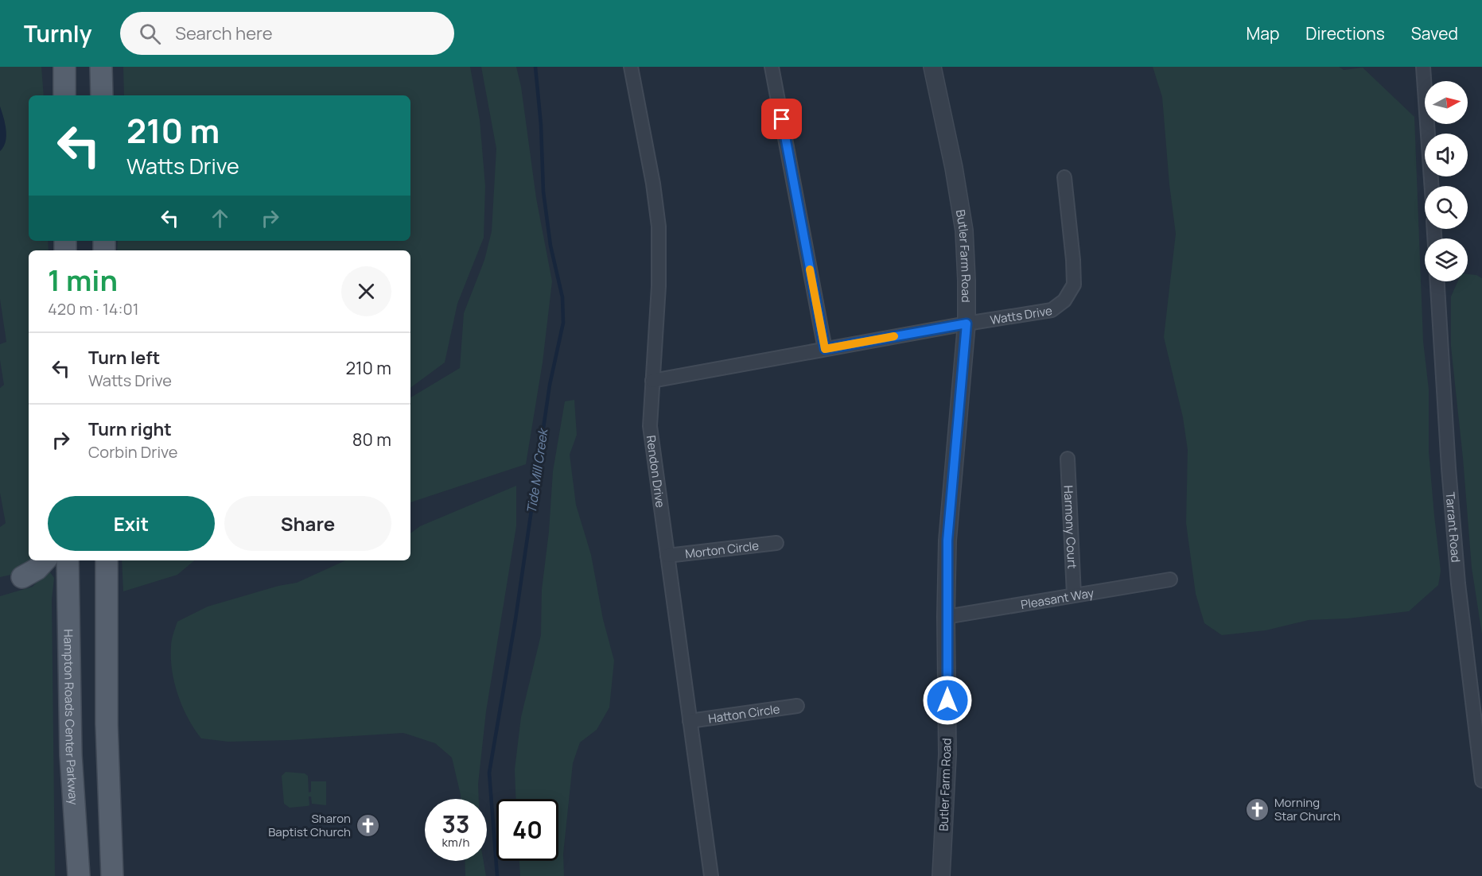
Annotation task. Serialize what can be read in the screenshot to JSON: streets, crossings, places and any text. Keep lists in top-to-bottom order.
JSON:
{
  "streets": {
    "main road": ["Hampton Roads Center Parkway"],
    "street": [
      "Butler Farm Road",
      "Watts Drive",
      "Rendon Drive",
      "Harmony Court",
      "Tarrant Road",
      "Morton Circle",
      "Pleasant Way",
      "Hatton Circle"
    ]
  },
  "crossings": [
    ["Butler Farm Road", "Watts Drive"],
    ["Butler Farm Road", "Pleasant Way"],
    ["Watts Drive", "Rendon Drive"],
    ["Rendon Drive", "Morton Circle"],
    ["Rendon Drive", "Hatton Circle"],
    ["Harmony Court", "Pleasant Way"]
  ],
  "water": ["Tide Mill Creek"],
  "places": {
    "church": ["Morning Star Church", "Sharon Baptist Church"]
  },
  "north": "right",
  "page": {
    "header": "Turnly",
    "search": "Search here",
    "nav": ["Map", "Directions", "Saved"],
    "turn": ["210 m", "Watts Drive"],
    "heading": ["1 min", "420 m · 14:01"],
    "list": [
      {
        "name": "Turn left",
        "note": "Watts Drive",
        "value": "210 m"
      },
      {
        "name": "Turn right",
        "note": "Corbin Drive",
        "value": "80 m"
      }
    ],
    "buttons": ["Exit", "Share"],
    "speed": "33 km/h",
    "limit": "40"
  }
}
